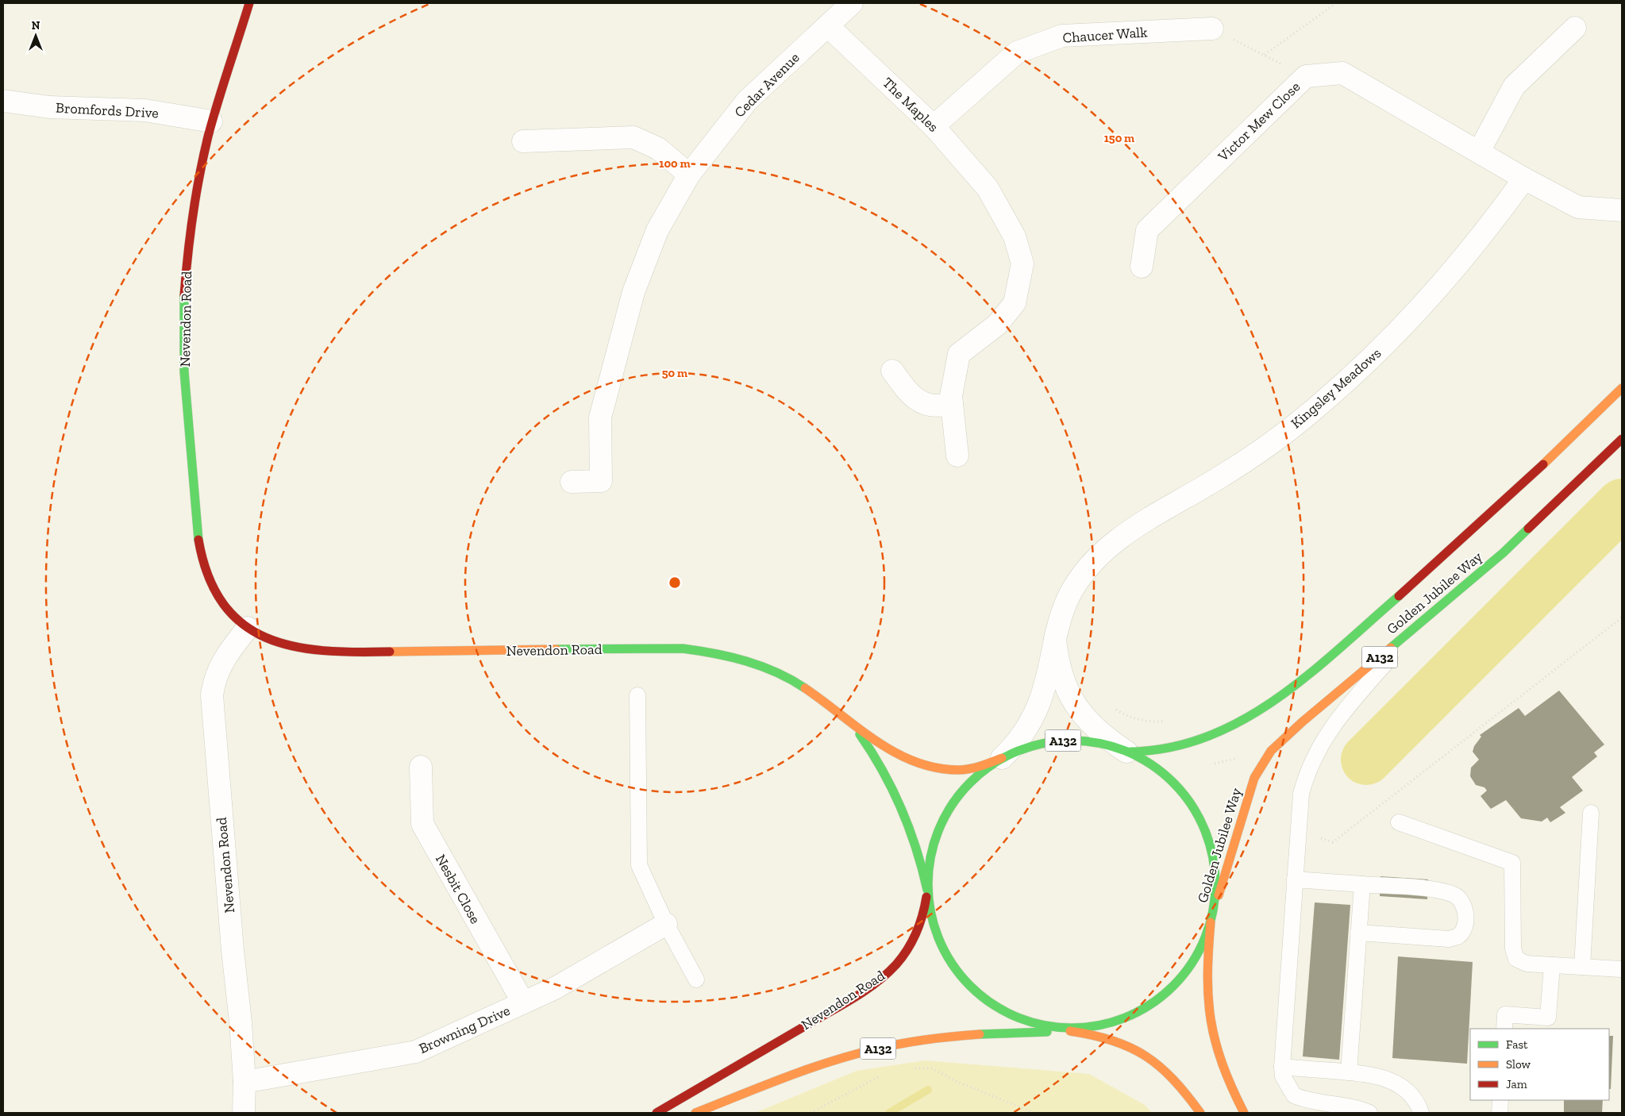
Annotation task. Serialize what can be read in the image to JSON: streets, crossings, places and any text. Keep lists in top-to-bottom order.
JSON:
{
  "streets": {
    "main road": ["Nevendon Road", "Golden Jubilee Way", "A132"],
    "street": [
      "Chaucer Walk",
      "Cedar Avenue",
      "The Maples",
      "Bromfords Drive",
      "Victor Mew Close",
      "Kingsley Meadows",
      "Nesbit Close",
      "Browning Drive"
    ]
  },
  "crossings": [
    ["Chaucer Walk", "The Maples"],
    ["Cedar Avenue", "The Maples"],
    ["Bromfords Drive", "Nevendon Road"],
    ["Victor Mew Close", "Kingsley Meadows"],
    ["Nevendon Road", "Kingsley Meadows"],
    ["Nevendon Road", "A132"],
    ["Nevendon Road", "Browning Drive"],
    ["Kingsley Meadows", "Golden Jubilee Way"],
    ["Kingsley Meadows", "A132"],
    ["Golden Jubilee Way", "A132"],
    ["Nesbit Close", "Browning Drive"]
  ],
  "legend": ["Fast", "Slow", "Jam"],
  "north": "top",
  "rings": ["150 m", "100 m", "50 m"]
}
